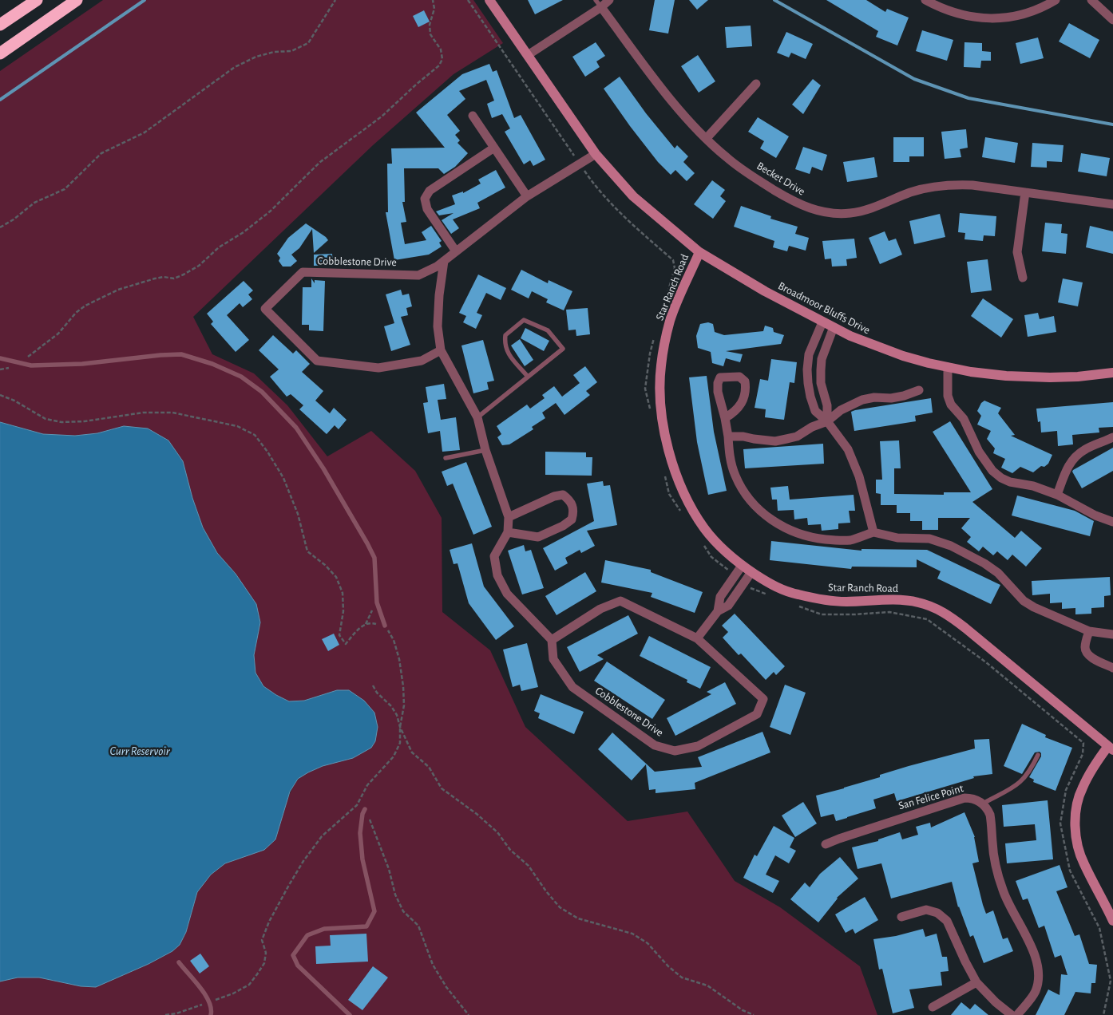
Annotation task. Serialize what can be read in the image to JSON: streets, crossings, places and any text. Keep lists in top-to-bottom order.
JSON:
{
  "streets": {
    "street": [
      "Becket Drive",
      "Cobblestone Drive",
      "Star Ranch Road",
      "Broadmoor Bluffs Drive",
      "San Felice Point"
    ]
  },
  "crossings": [
    ["Cobblestone Drive", "Star Ranch Road"],
    ["Star Ranch Road", "Broadmoor Bluffs Drive"]
  ],
  "water": ["Curr Reservoir"]
}
